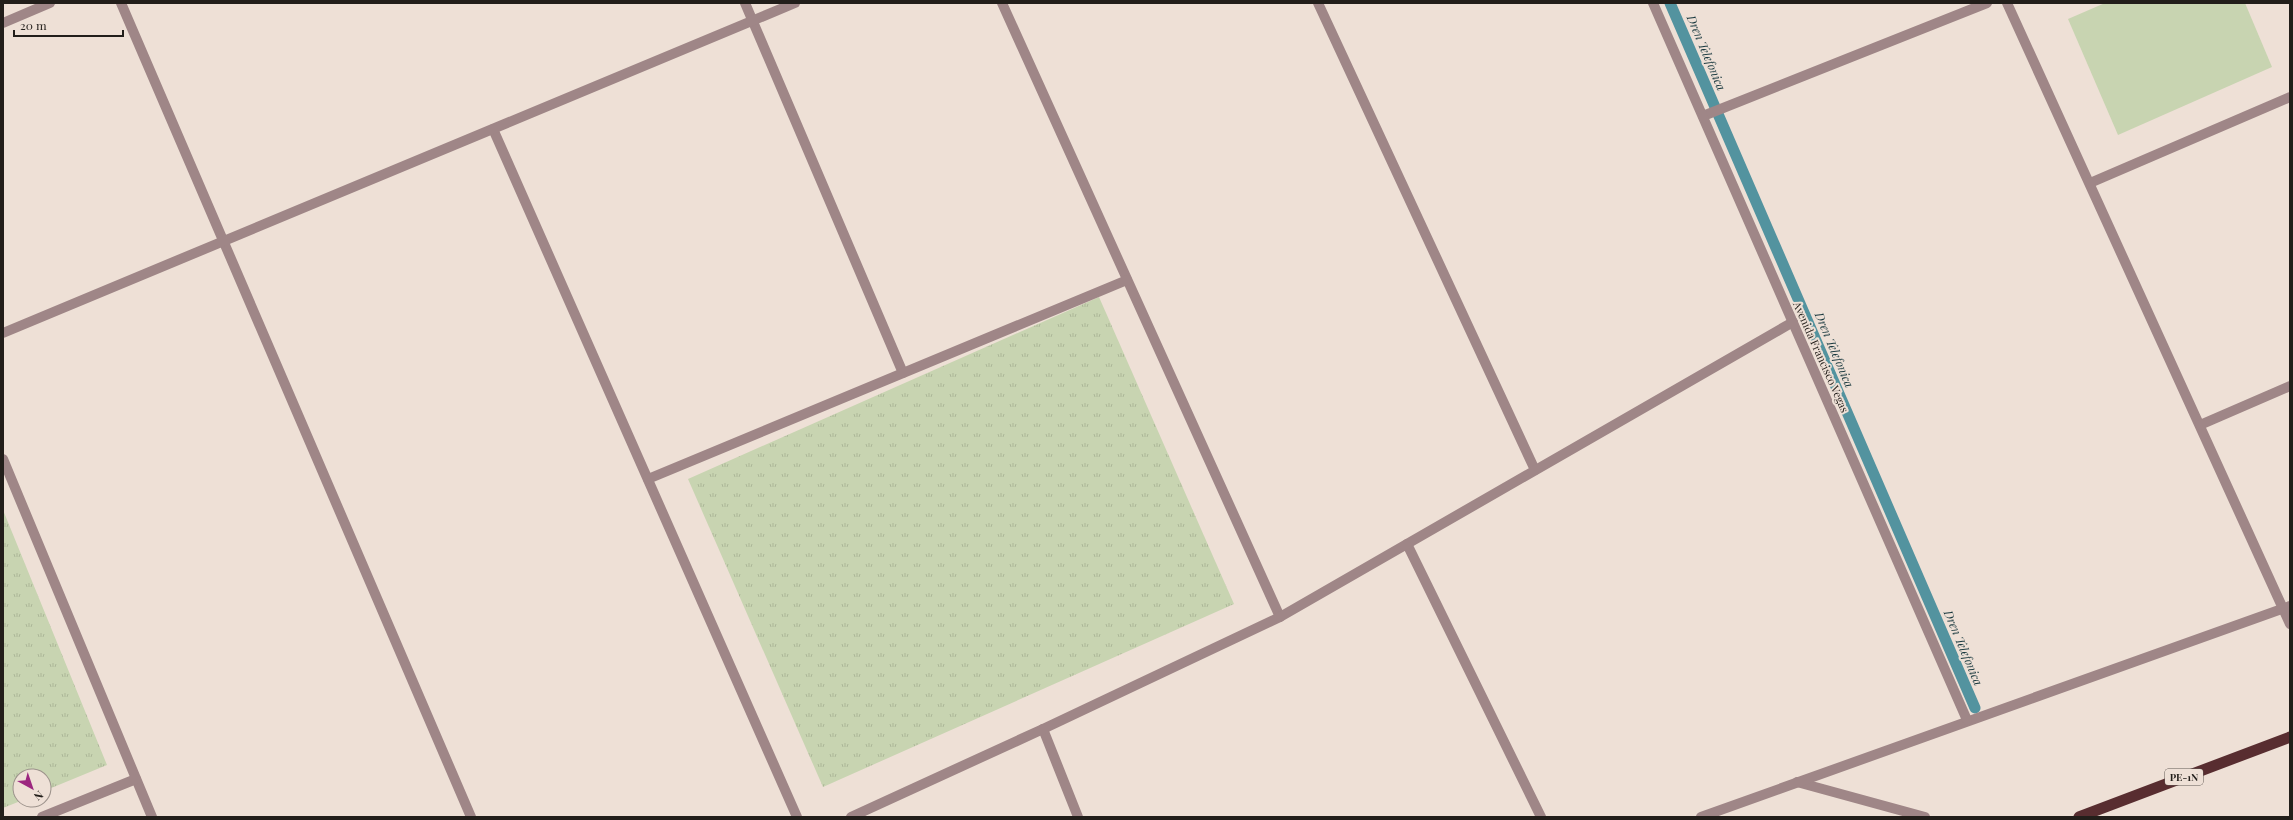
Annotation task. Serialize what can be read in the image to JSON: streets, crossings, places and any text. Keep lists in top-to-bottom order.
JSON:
{
  "streets": {
    "highway": ["PE-1N"],
    "street": ["Avenida Francisco Vegas"]
  },
  "water": ["Dren Telefonica"],
  "scale_bar": "20 m",
  "north": "bottom right"
}
